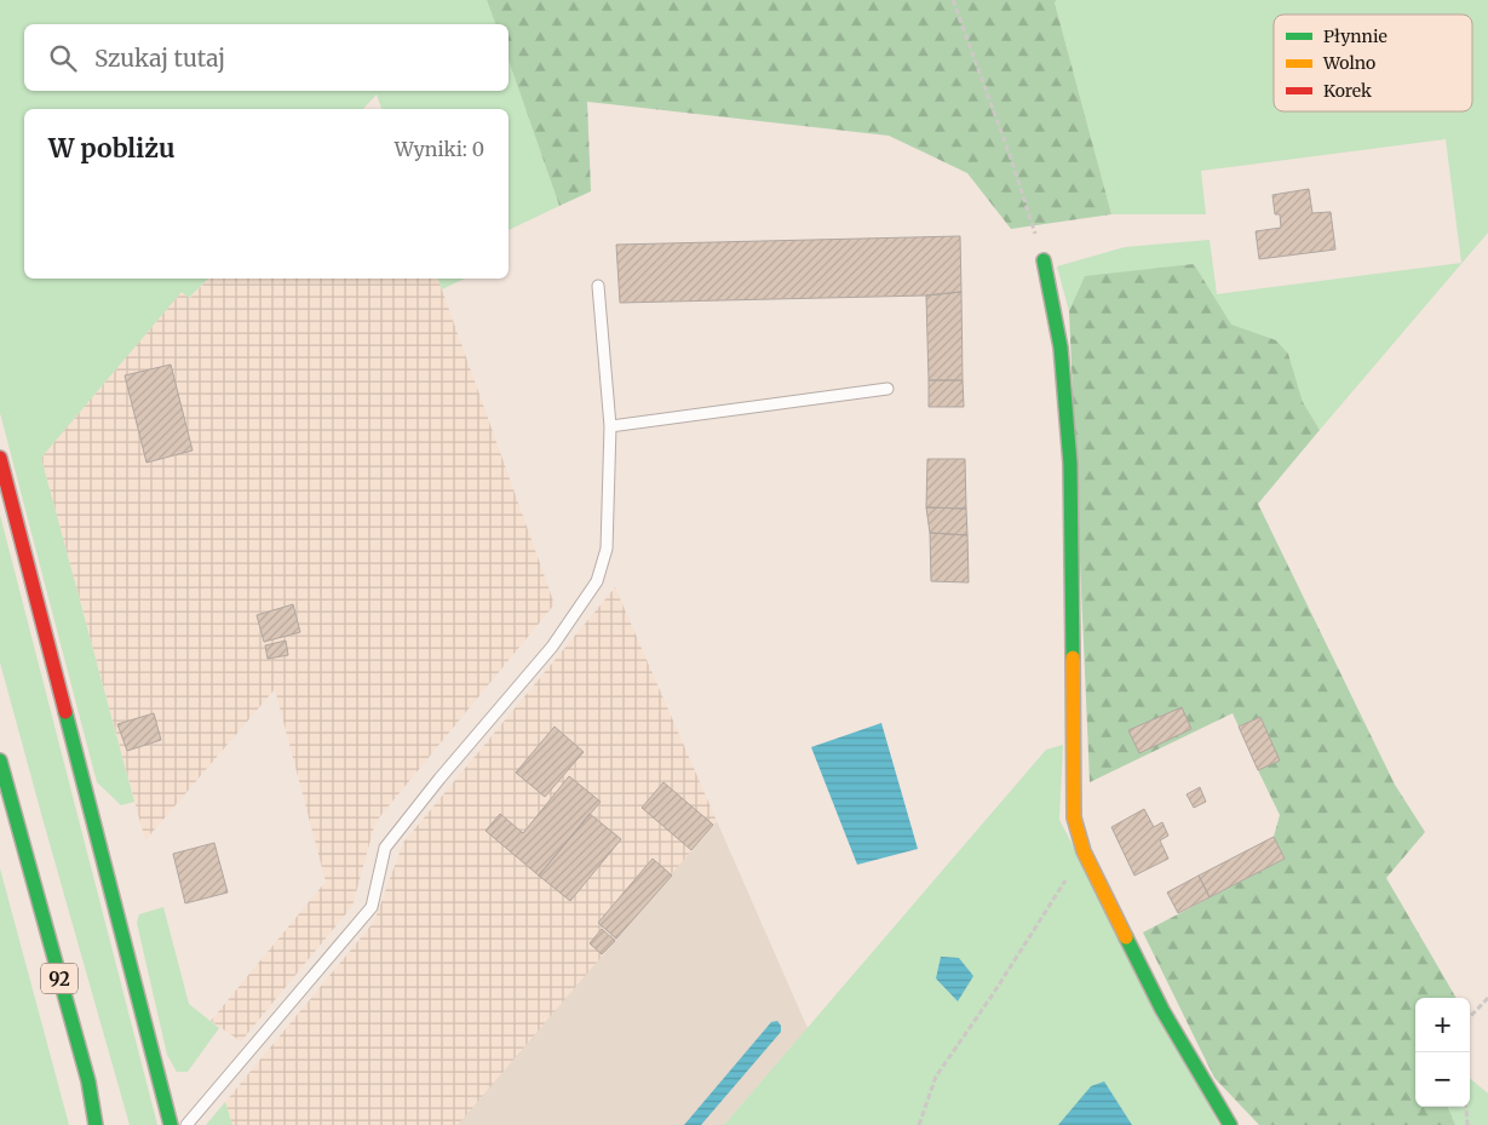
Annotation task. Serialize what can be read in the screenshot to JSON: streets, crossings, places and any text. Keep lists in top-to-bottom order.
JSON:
{
  "streets": {
    "street": ["92"]
  },
  "legend": ["Płynnie", "Wolno", "Korek"],
  "page": {
    "search": "Szukaj tutaj",
    "heading": ["W pobliżu", "Wyniki: 0"],
    "map_buttons": ["+", "−"]
  }
}
